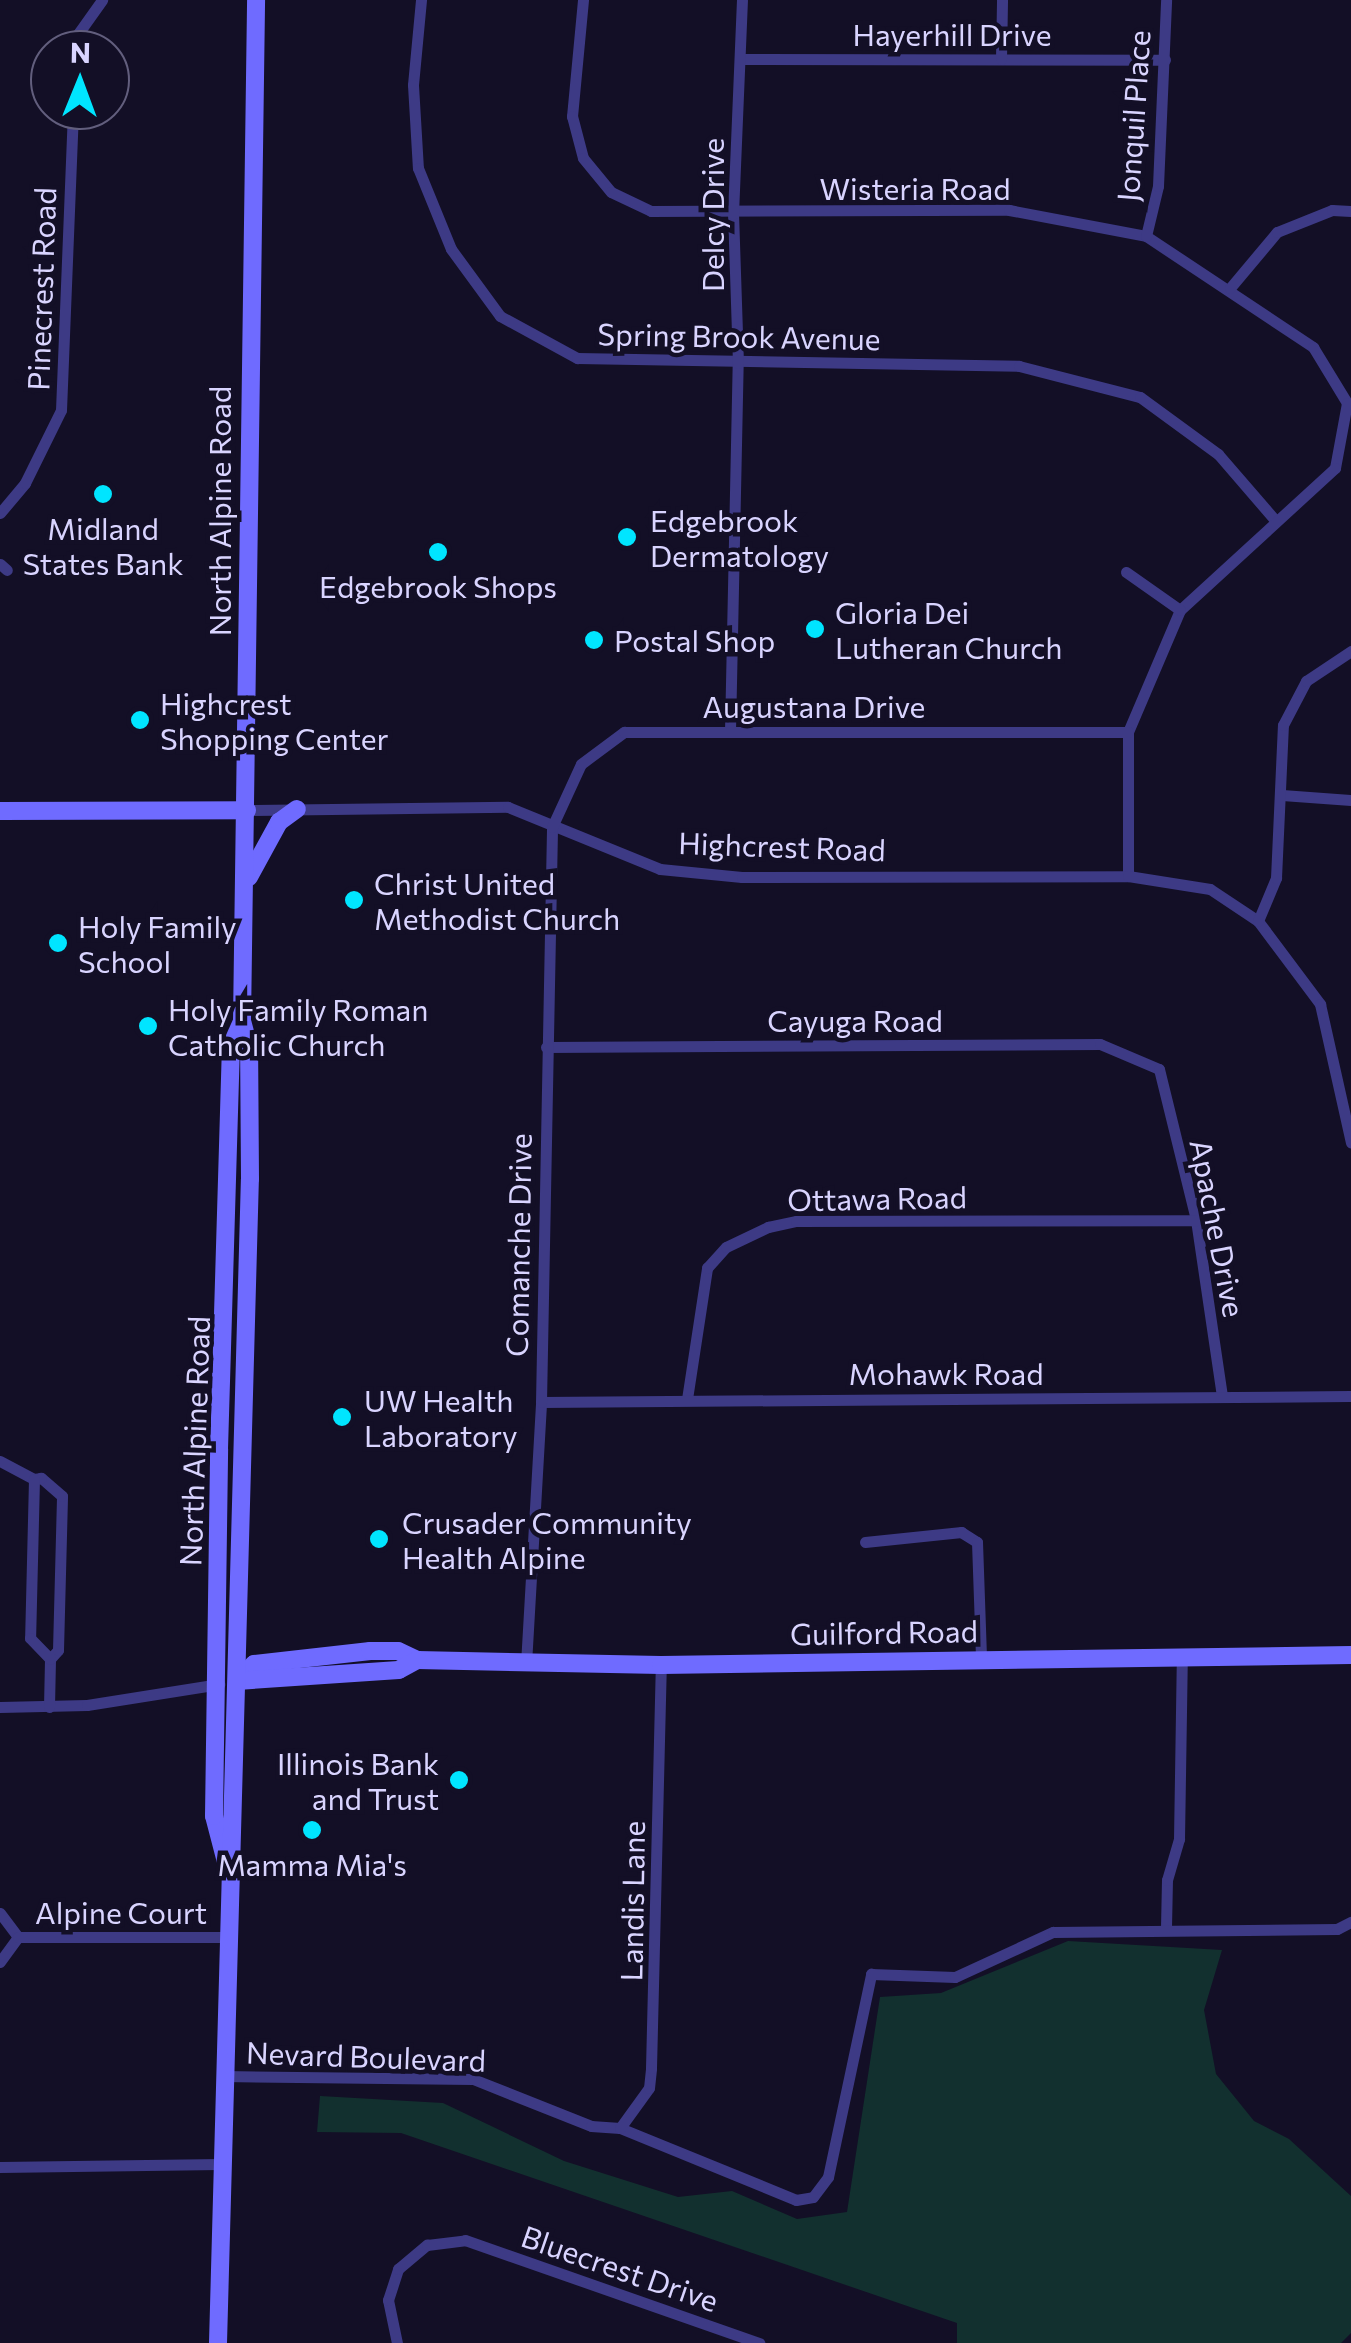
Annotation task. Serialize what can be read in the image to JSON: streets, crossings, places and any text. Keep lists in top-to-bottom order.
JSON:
{
  "streets": {
    "main road": ["North Alpine Road", "Highcrest Road", "Guilford Road"],
    "street": [
      "Hayerhill Drive",
      "Jonquil Place",
      "Wisteria Road",
      "Delcy Drive",
      "Pinecrest Road",
      "Spring Brook Avenue",
      "Augustana Drive",
      "Cayuga Road",
      "Ottawa Road",
      "Apache Drive",
      "Comanche Drive",
      "Mohawk Road",
      "Landis Lane",
      "Alpine Court",
      "Nevard Boulevard",
      "Bluecrest Drive"
    ]
  },
  "crossings": [
    ["Hayerhill Drive", "Jonquil Place"],
    ["Hayerhill Drive", "Delcy Drive"],
    ["Jonquil Place", "Wisteria Road"],
    ["Wisteria Road", "Delcy Drive"],
    ["Wisteria Road", "Spring Brook Avenue"],
    ["Wisteria Road", "Augustana Drive"],
    ["Wisteria Road", "Highcrest Road"],
    ["Delcy Drive", "Spring Brook Avenue"],
    ["Delcy Drive", "Augustana Drive"],
    ["North Alpine Road", "Highcrest Road"],
    ["North Alpine Road", "Guilford Road"],
    ["North Alpine Road", "Alpine Court"],
    ["North Alpine Road", "Nevard Boulevard"],
    ["Augustana Drive", "Highcrest Road"],
    ["Augustana Drive", "Comanche Drive"],
    ["Highcrest Road", "Comanche Drive"],
    ["Cayuga Road", "Apache Drive"],
    ["Cayuga Road", "Comanche Drive"],
    ["Ottawa Road", "Apache Drive"],
    ["Ottawa Road", "Mohawk Road"],
    ["Apache Drive", "Mohawk Road"],
    ["Comanche Drive", "Mohawk Road"],
    ["Comanche Drive", "Guilford Road"],
    ["Guilford Road", "Landis Lane"],
    ["Landis Lane", "Nevard Boulevard"]
  ],
  "places": [
    "Midland States Bank",
    "Edgebrook Dermatology",
    "Edgebrook Shops",
    "Gloria Dei Lutheran Church",
    "Postal Shop",
    "Highcrest Shopping Center",
    "Christ United Methodist Church",
    "Holy Family School",
    "Holy Family Roman Catholic Church",
    "UW Health Laboratory",
    "Crusader Community Health Alpine",
    "Illinois Bank and Trust",
    "Mamma Mia's"
  ],
  "north": "top"
}
